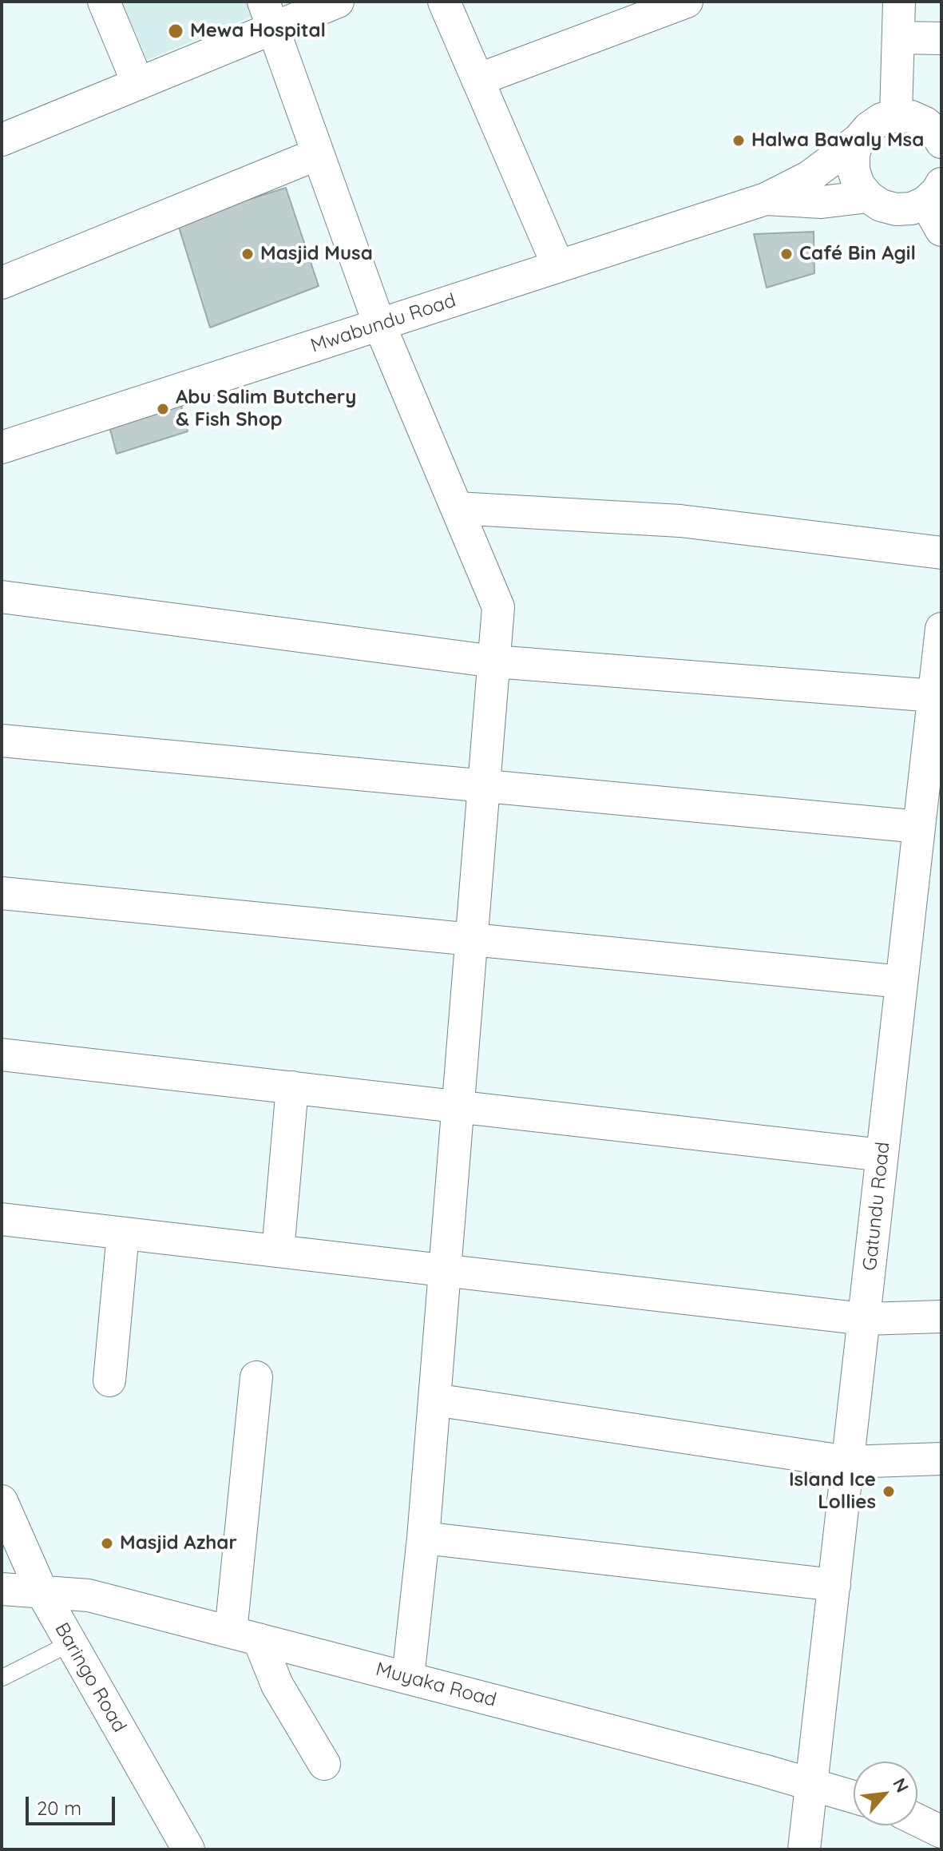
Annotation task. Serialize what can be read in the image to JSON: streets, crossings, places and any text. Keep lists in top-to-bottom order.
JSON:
{
  "streets": {
    "street": [
      "Mwabundu Road",
      "Gatundu Road",
      "Baringo Road",
      "Muyaka Road"
    ]
  },
  "crossings": [
    ["Gatundu Road", "Muyaka Road"],
    ["Baringo Road", "Muyaka Road"]
  ],
  "places": [
    "Mewa Hospital",
    "Halwa Bawaly Msa",
    "Masjid Musa",
    "Café Bin Agil",
    "Abu Salim Butchery & Fish Shop",
    "Island Ice Lollies",
    "Masjid Azhar"
  ],
  "scale_bar": "20 m",
  "north": "top right"
}
